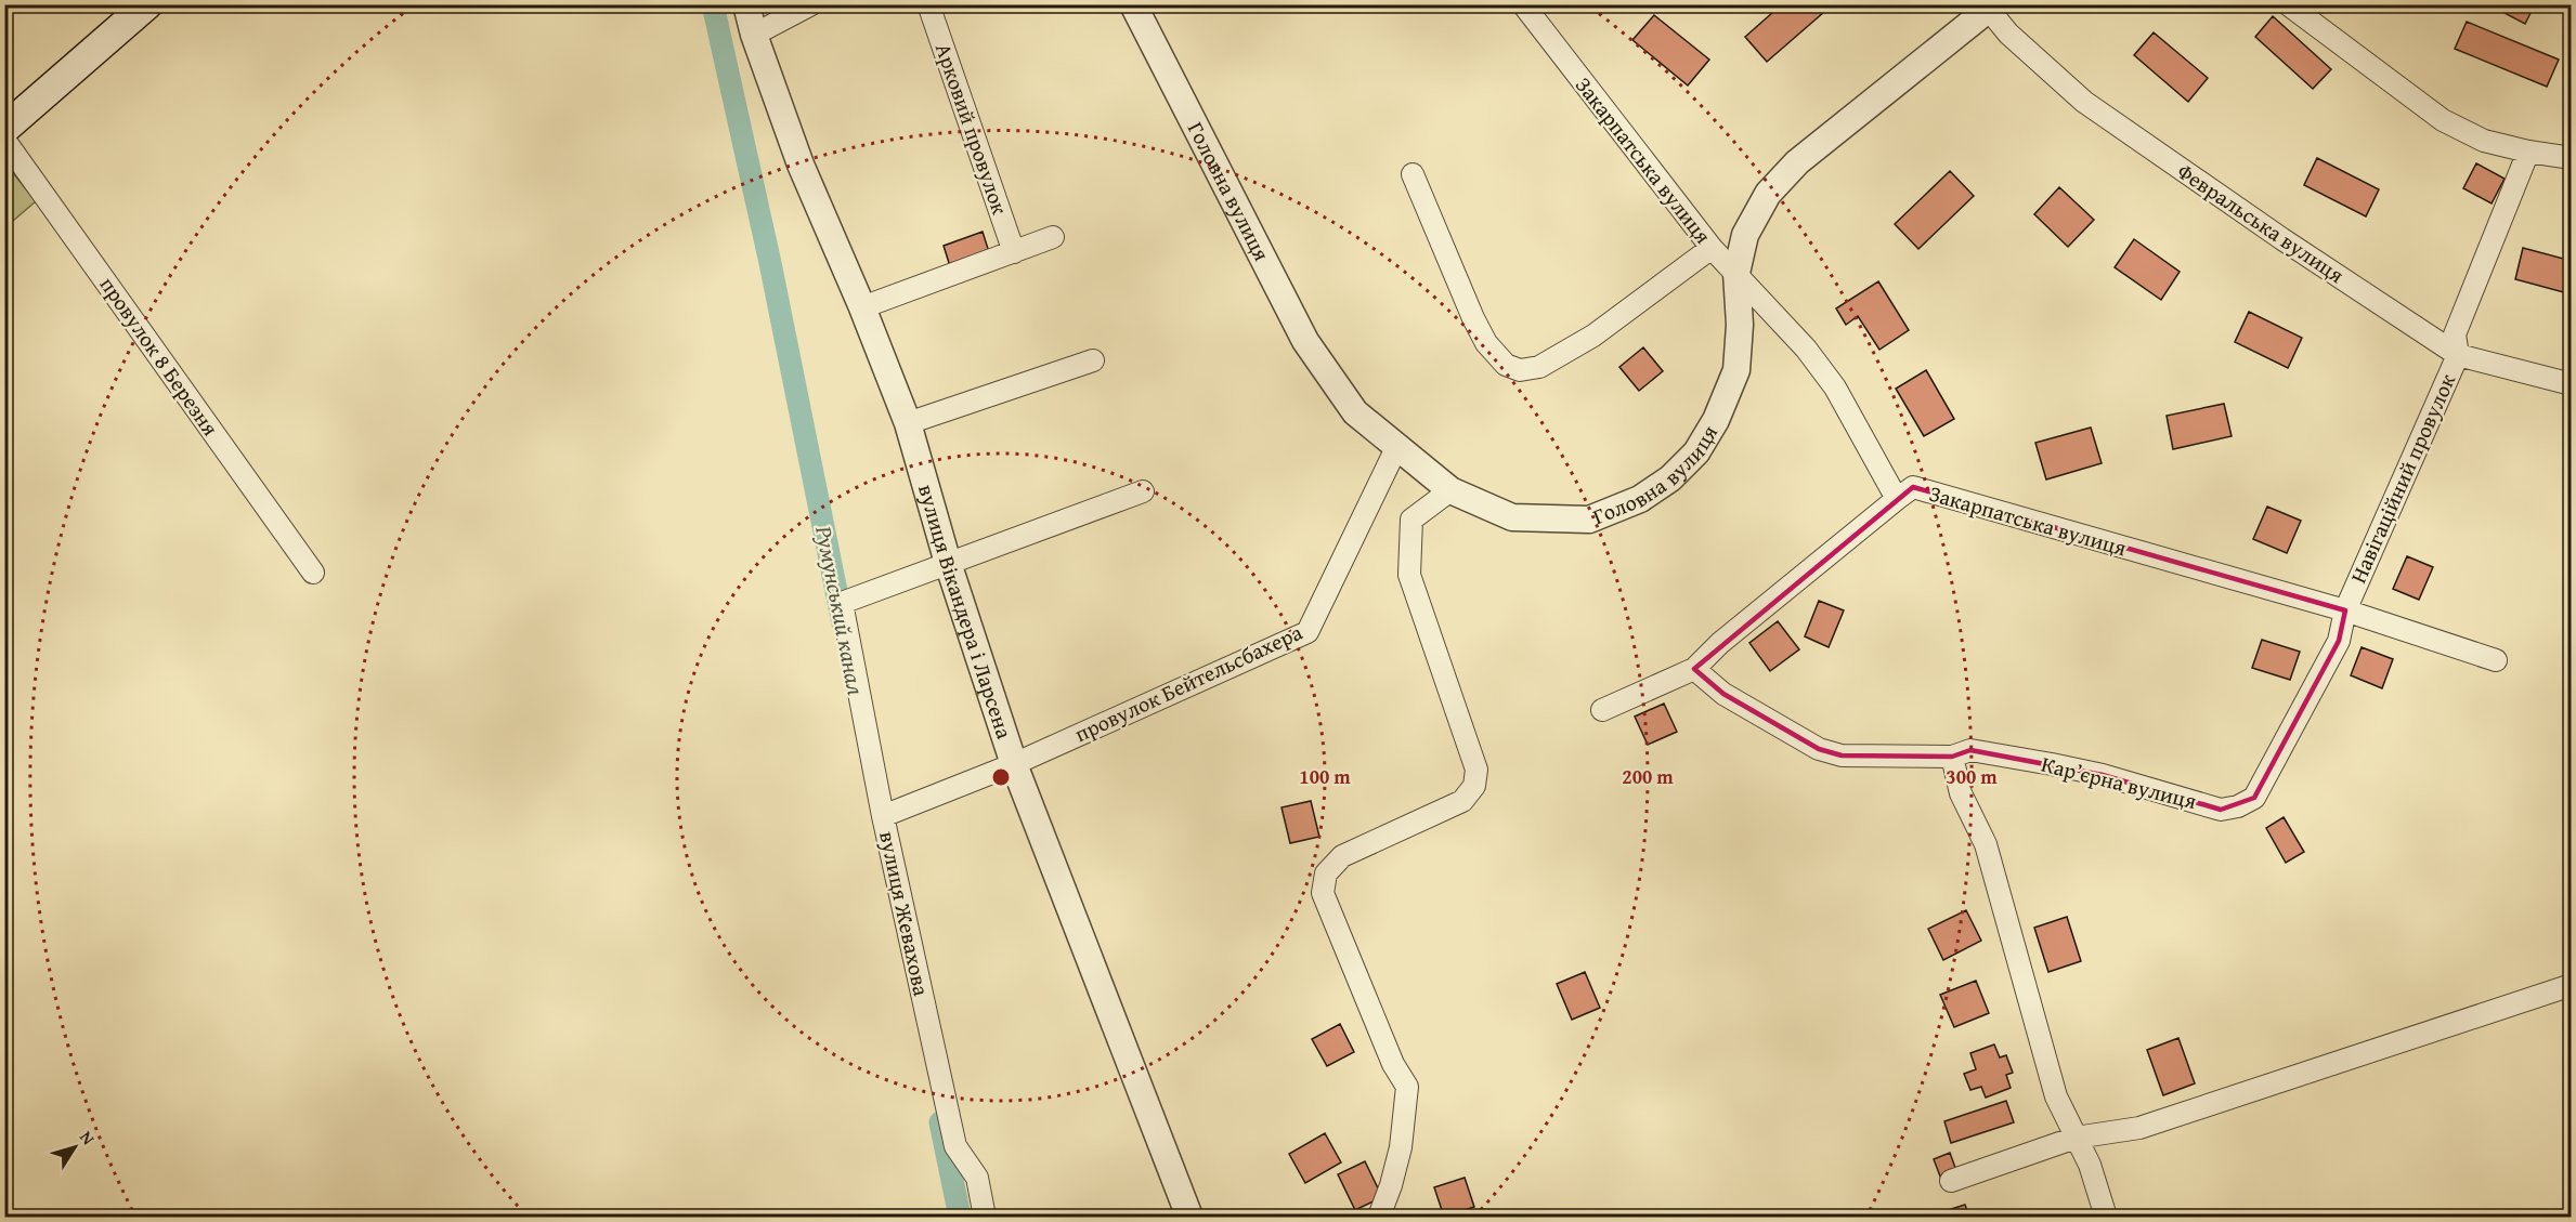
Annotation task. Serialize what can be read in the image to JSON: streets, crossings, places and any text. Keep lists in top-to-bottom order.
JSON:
{
  "streets": {
    "street": [
      "Арковий провулок",
      "Закарпатська вулиця",
      "Головна вулиця",
      "Февральська вулиця",
      "провулок 8 Березня",
      "Навігаційний провулок",
      "вулиця Вікандера і Ларсена",
      "провулок Бейтельсбахера",
      "Карʼєрна вулиця",
      "вулиця Жевахова"
    ]
  },
  "crossings": [
    ["Закарпатська вулиця", "Головна вулиця"],
    ["Закарпатська вулиця", "Навігаційний провулок"],
    ["Головна вулиця", "Февральська вулиця"],
    ["Головна вулиця", "провулок Бейтельсбахера"],
    ["Февральська вулиця", "Навігаційний провулок"],
    ["Навігаційний провулок", "Карʼєрна вулиця"],
    ["вулиця Вікандера і Ларсена", "провулок Бейтельсбахера"],
    ["вулиця Вікандера і Ларсена", "вулиця Жевахова"],
    ["провулок Бейтельсбахера", "вулиця Жевахова"]
  ],
  "water": ["Румунський канал"],
  "north": "top right",
  "rings": ["100 m", "200 m", "300 m"]
}
